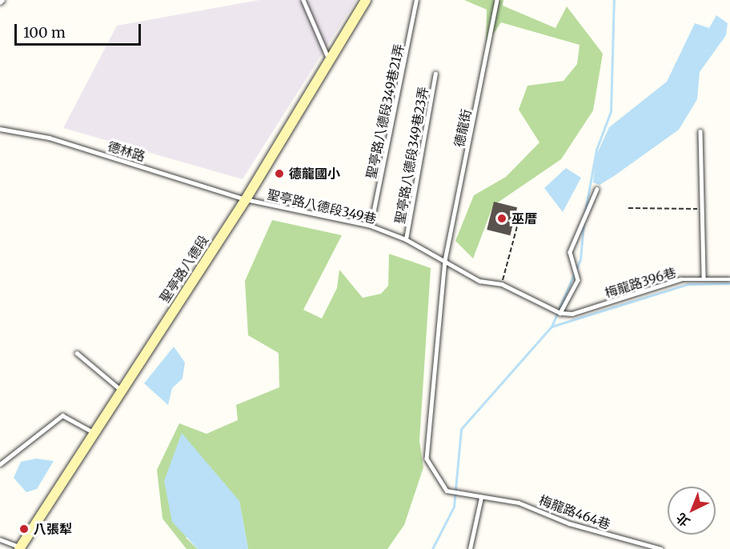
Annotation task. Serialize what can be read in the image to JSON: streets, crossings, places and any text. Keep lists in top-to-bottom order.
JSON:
{
  "streets": {
    "street": ["聖亭路八德段"],
    "lane": [
      "聖亭路八德段349巷21弄",
      "德龍街",
      "德林路",
      "聖亭路八德段349巷23弄",
      "聖亭路八德段349巷",
      "梅龍路396巷",
      "梅龍路464巷"
    ]
  },
  "crossings": [
    ["聖亭路八德段349巷21弄", "聖亭路八德段349巷"],
    ["德龍街", "聖亭路八德段349巷"],
    ["德龍街", "梅龍路396巷"],
    ["德龍街", "梅龍路464巷"],
    ["德林路", "聖亭路八德段349巷"],
    ["德林路", "聖亭路八德段"],
    ["聖亭路八德段349巷23弄", "聖亭路八德段349巷"],
    ["聖亭路八德段349巷", "聖亭路八德段"],
    ["聖亭路八德段349巷", "梅龍路396巷"]
  ],
  "places": ["德龍國小", "巫厝", "八張犁"],
  "scale_bar": "100 m",
  "north": "bottom left"
}
